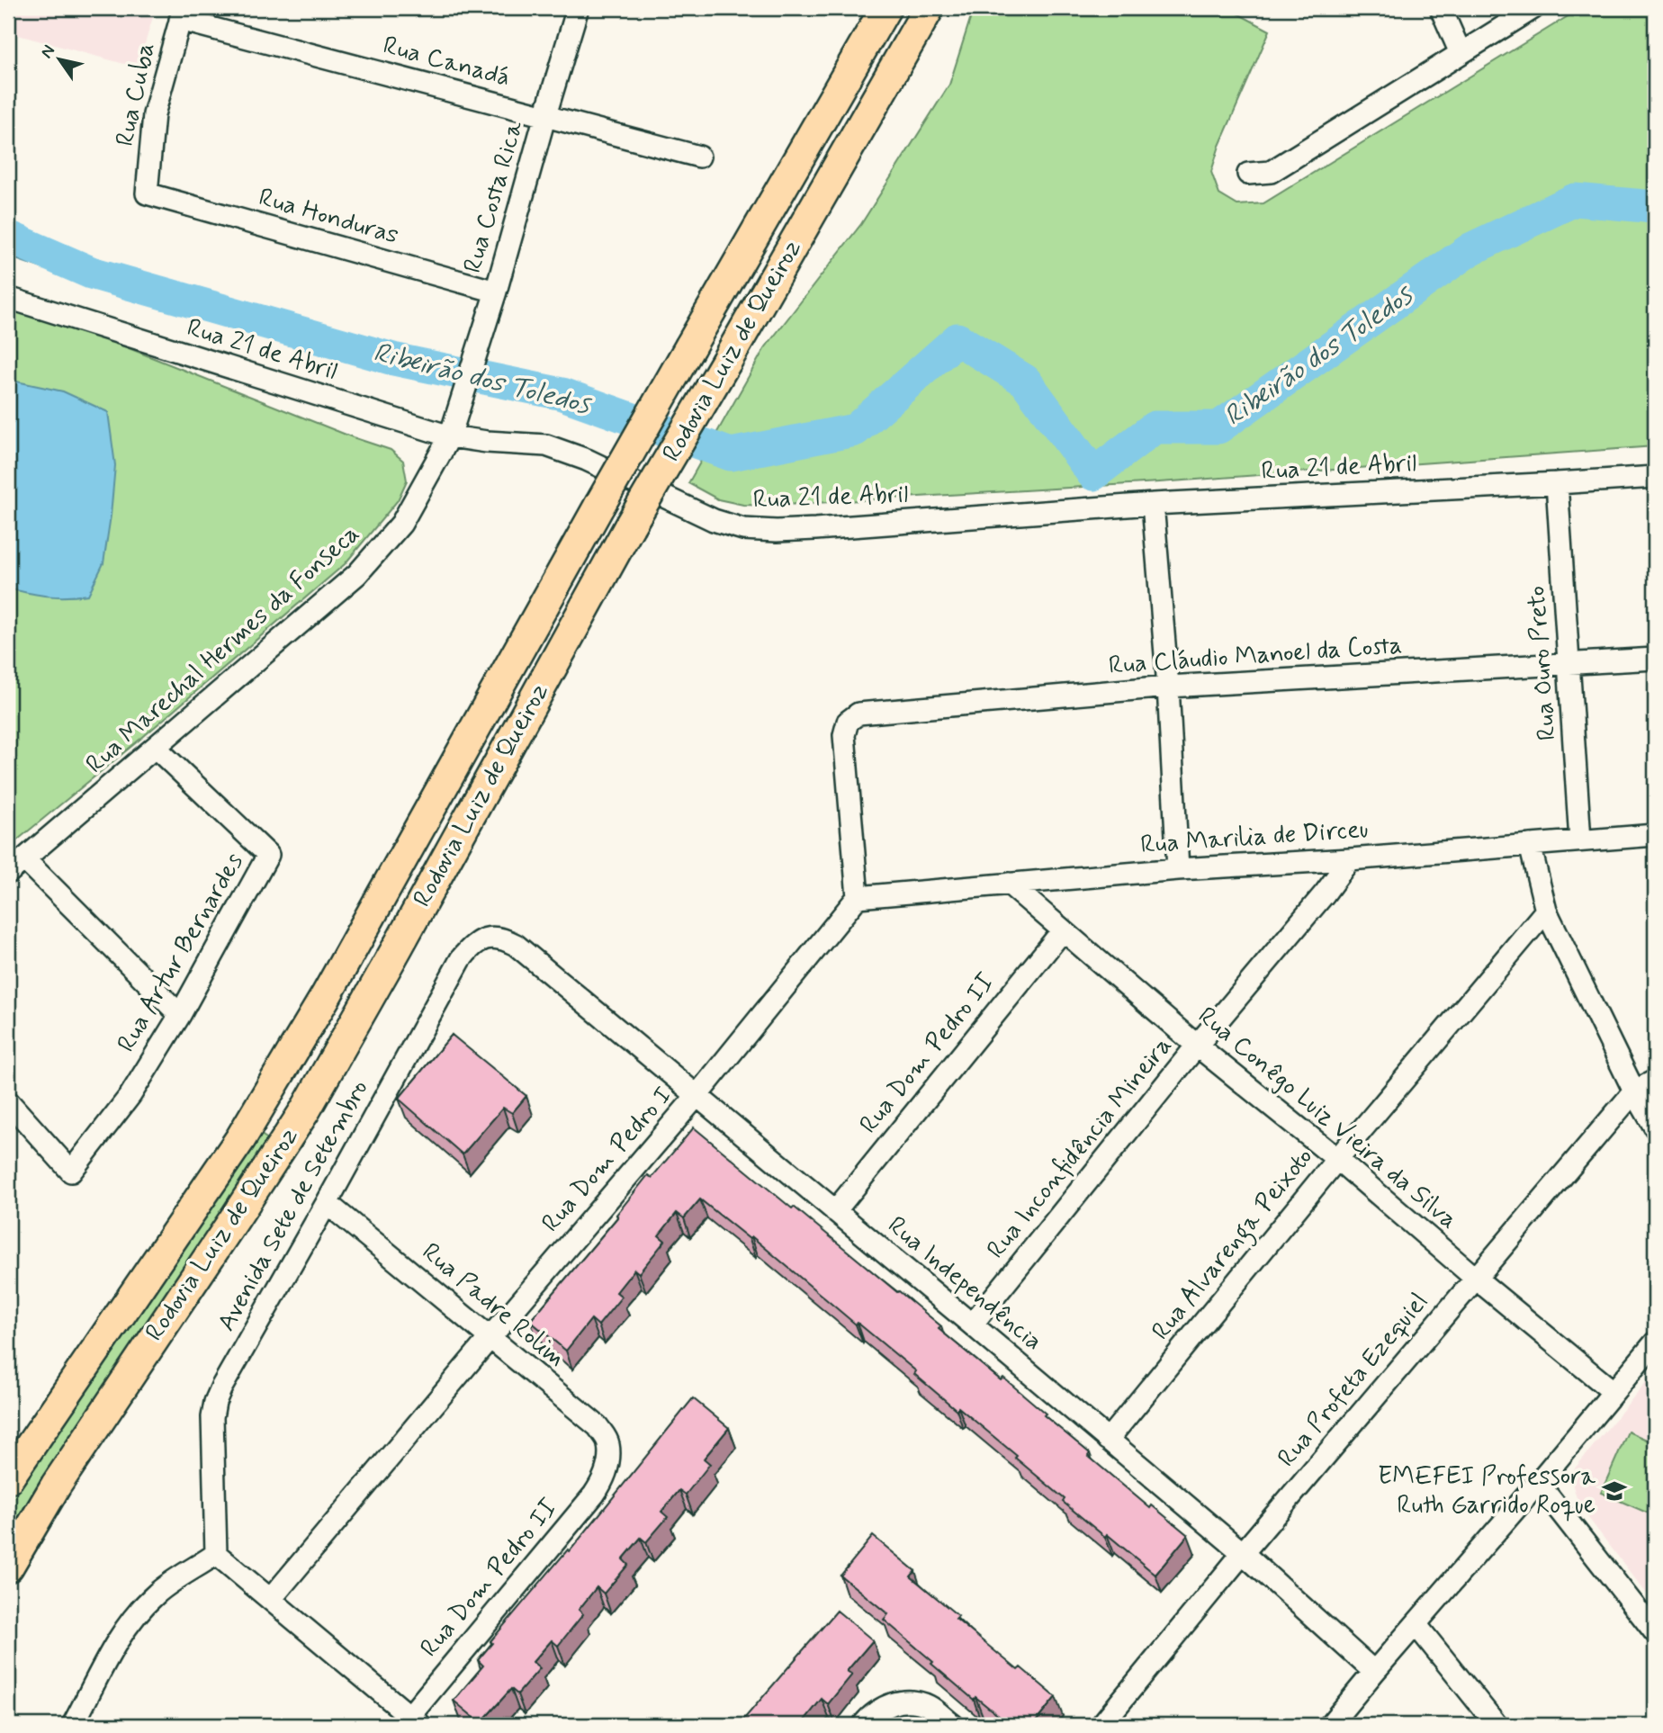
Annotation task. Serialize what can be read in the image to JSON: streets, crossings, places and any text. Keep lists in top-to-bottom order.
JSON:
{
  "streets": {
    "highway": ["Rodovia Luiz de Queiroz"],
    "street": [
      "Rua Canadá",
      "Rua Cuba",
      "Rua Costa Rica",
      "Rua Honduras",
      "Rua 21 de Abril",
      "Rua Marechal Hermes da Fonseca",
      "Rua Cláudio Manoel da Costa",
      "Rua Ouro Preto",
      "Rua Marilia de Dirceu",
      "Rua Artur Bernardes",
      "Rua Dom Pedro II",
      "Rua Conêgo Luiz Vieira da Silva",
      "Rua Inconfidência Mineira",
      "Rua Dom Pedro I",
      "Avenida Sete de Setembro",
      "Rua Alvarenga Peixoto",
      "Rua Independência",
      "Rua Padre Rolim",
      "Rua Profeta Ezequiel"
    ]
  },
  "crossings": [
    ["Rua Canadá", "Rua Cuba"],
    ["Rua Canadá", "Rua Costa Rica"],
    ["Rua Cuba", "Rua Honduras"],
    ["Rua Costa Rica", "Rua Honduras"],
    ["Rua Costa Rica", "Rua Marechal Hermes da Fonseca"],
    ["Rua Honduras", "Rua Marechal Hermes da Fonseca"],
    ["Rua 21 de Abril", "Rua Marechal Hermes da Fonseca"],
    ["Rua 21 de Abril", "Rua Ouro Preto"],
    ["Rua Marechal Hermes da Fonseca", "Rua Artur Bernardes"],
    ["Rua Cláudio Manoel da Costa", "Rua Ouro Preto"],
    ["Rua Cláudio Manoel da Costa", "Rua Marilia de Dirceu"],
    ["Rua Cláudio Manoel da Costa", "Rua Dom Pedro I"],
    ["Rua Ouro Preto", "Rua Marilia de Dirceu"],
    ["Rua Marilia de Dirceu", "Rua Conêgo Luiz Vieira da Silva"],
    ["Rua Marilia de Dirceu", "Rua Inconfidência Mineira"],
    ["Rua Marilia de Dirceu", "Rua Dom Pedro I"],
    ["Rua Dom Pedro II", "Rua Conêgo Luiz Vieira da Silva"],
    ["Rua Dom Pedro II", "Rua Independência"],
    ["Rua Dom Pedro II", "Rua Padre Rolim"],
    ["Rua Conêgo Luiz Vieira da Silva", "Rua Inconfidência Mineira"],
    ["Rua Conêgo Luiz Vieira da Silva", "Rua Alvarenga Peixoto"],
    ["Rua Conêgo Luiz Vieira da Silva", "Rua Profeta Ezequiel"],
    ["Rua Inconfidência Mineira", "Rua Independência"],
    ["Rua Dom Pedro I", "Rua Independência"],
    ["Rua Dom Pedro I", "Rua Padre Rolim"],
    ["Avenida Sete de Setembro", "Rua Independência"],
    ["Avenida Sete de Setembro", "Rua Padre Rolim"],
    ["Rua Alvarenga Peixoto", "Rua Independência"],
    ["Rua Independência", "Rua Profeta Ezequiel"]
  ],
  "water": ["Ribeirão dos Toledos"],
  "places": {
    "school or university": ["EMEFEI Professora Ruth Garrido Roque"]
  },
  "north": "top left"
}
